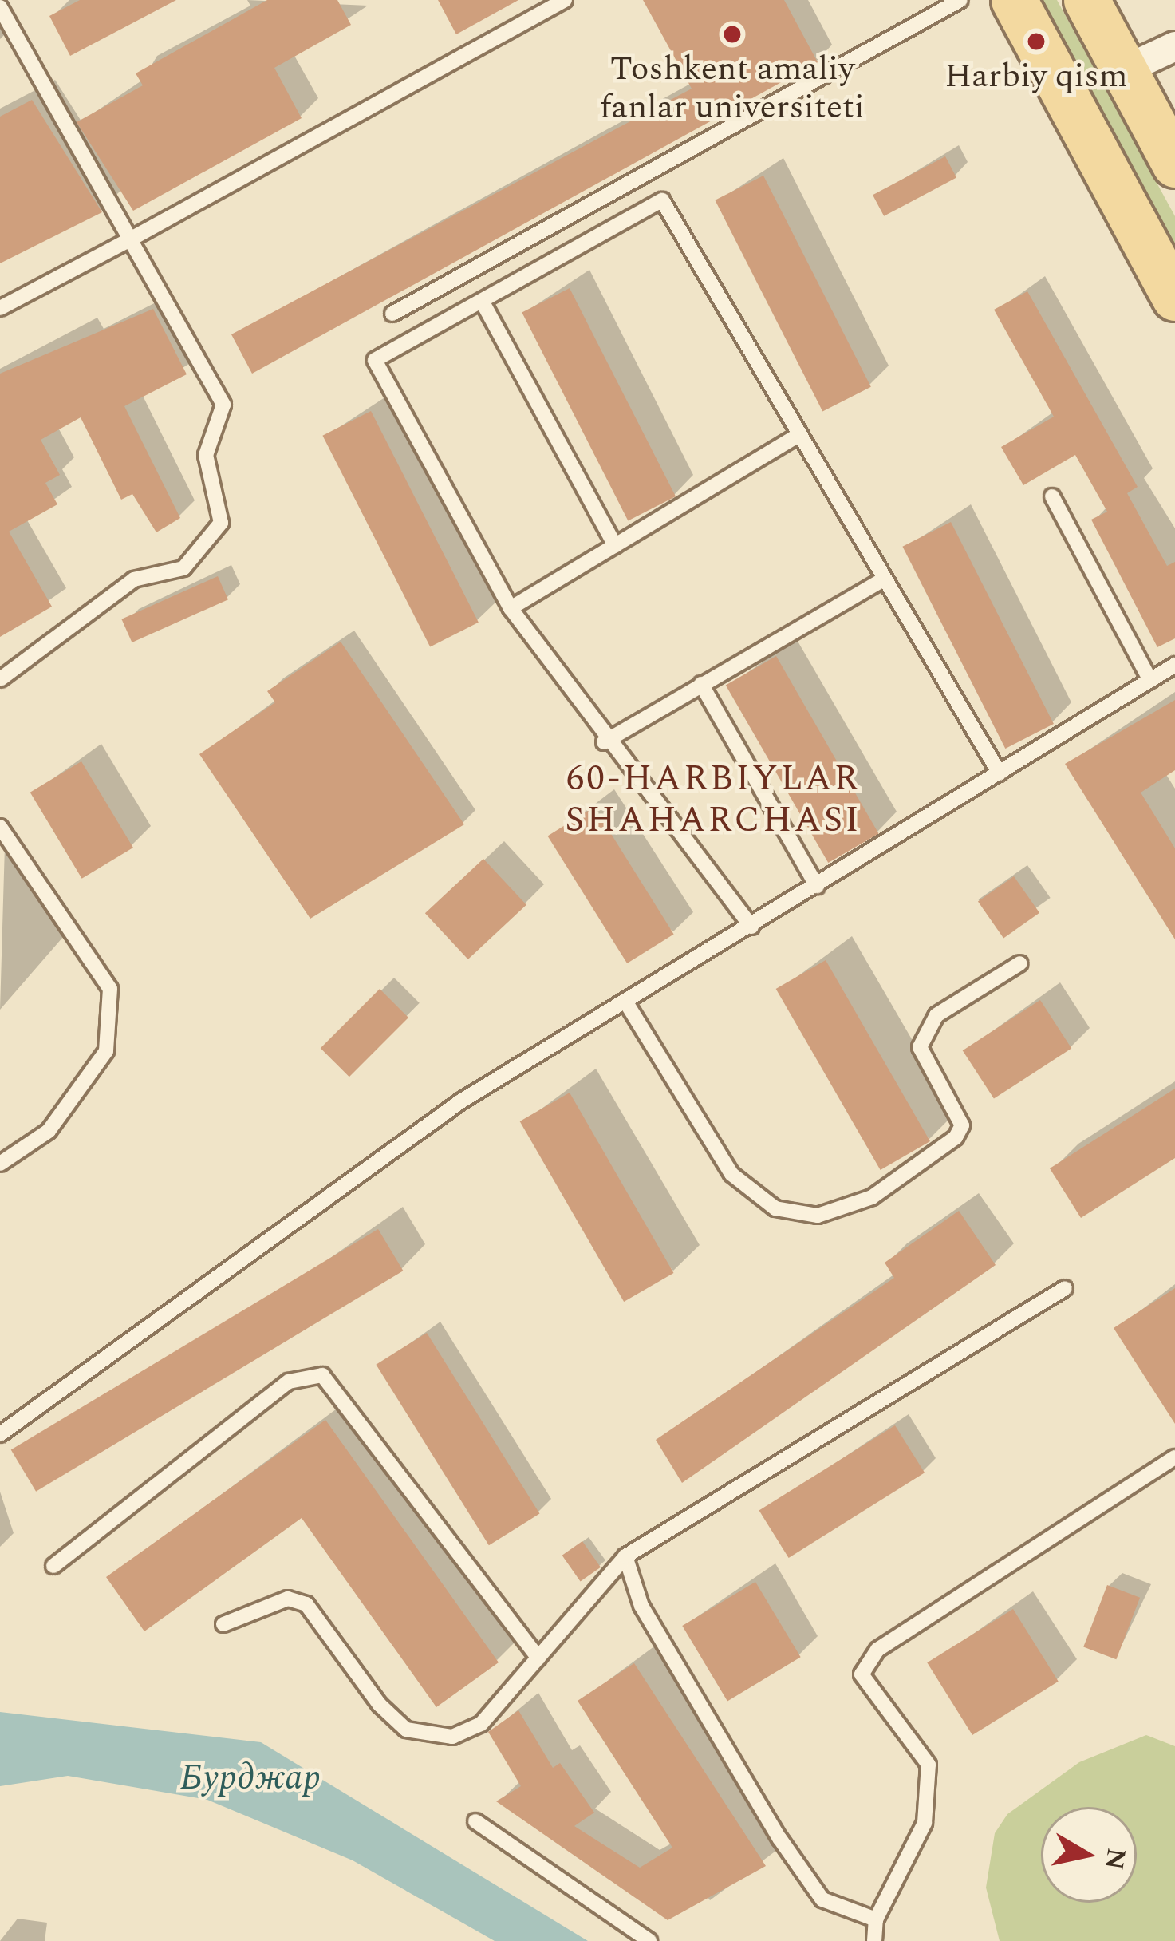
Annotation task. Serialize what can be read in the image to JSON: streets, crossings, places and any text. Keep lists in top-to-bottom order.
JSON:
{
  "districts": ["60-HARBIYLAR SHAHARCHASI"],
  "water": ["Бурджар"],
  "places": ["Toshkent amaliy fanlar universiteti", "Harbiy qism"],
  "north": "right"
}
